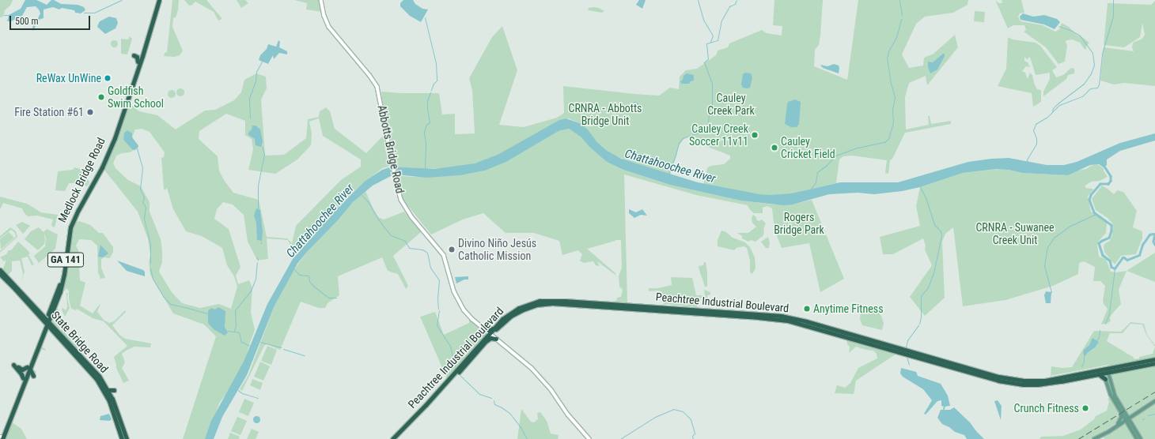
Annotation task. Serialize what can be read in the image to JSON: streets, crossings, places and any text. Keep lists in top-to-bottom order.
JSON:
{
  "streets": {
    "highway": [
      "Medlock Bridge Road",
      "GA 141",
      "Peachtree Industrial Boulevard",
      "State Bridge Road"
    ],
    "main road": ["Abbotts Bridge Road"]
  },
  "crossings": [
    ["Abbotts Bridge Road", "Peachtree Industrial Boulevard"],
    ["Medlock Bridge Road", "State Bridge Road"]
  ],
  "water": ["Chattahoochee River"],
  "parks": [
    "Cauley Creek Park",
    "CRNRA - Abbotts Bridge Unit",
    "Rogers Bridge Park",
    "CRNRA - Suwanee Creek Unit"
  ],
  "places": [
    "ReWax UnWine",
    "Goldfish Swim School",
    "Fire Station #61",
    "Cauley Creek Soccer 11v11",
    "Cauley Cricket Field",
    "Divino Niño Jesús Catholic Mission",
    "Anytime Fitness",
    "Crunch Fitness"
  ],
  "scale_bar": "500 m"
}
